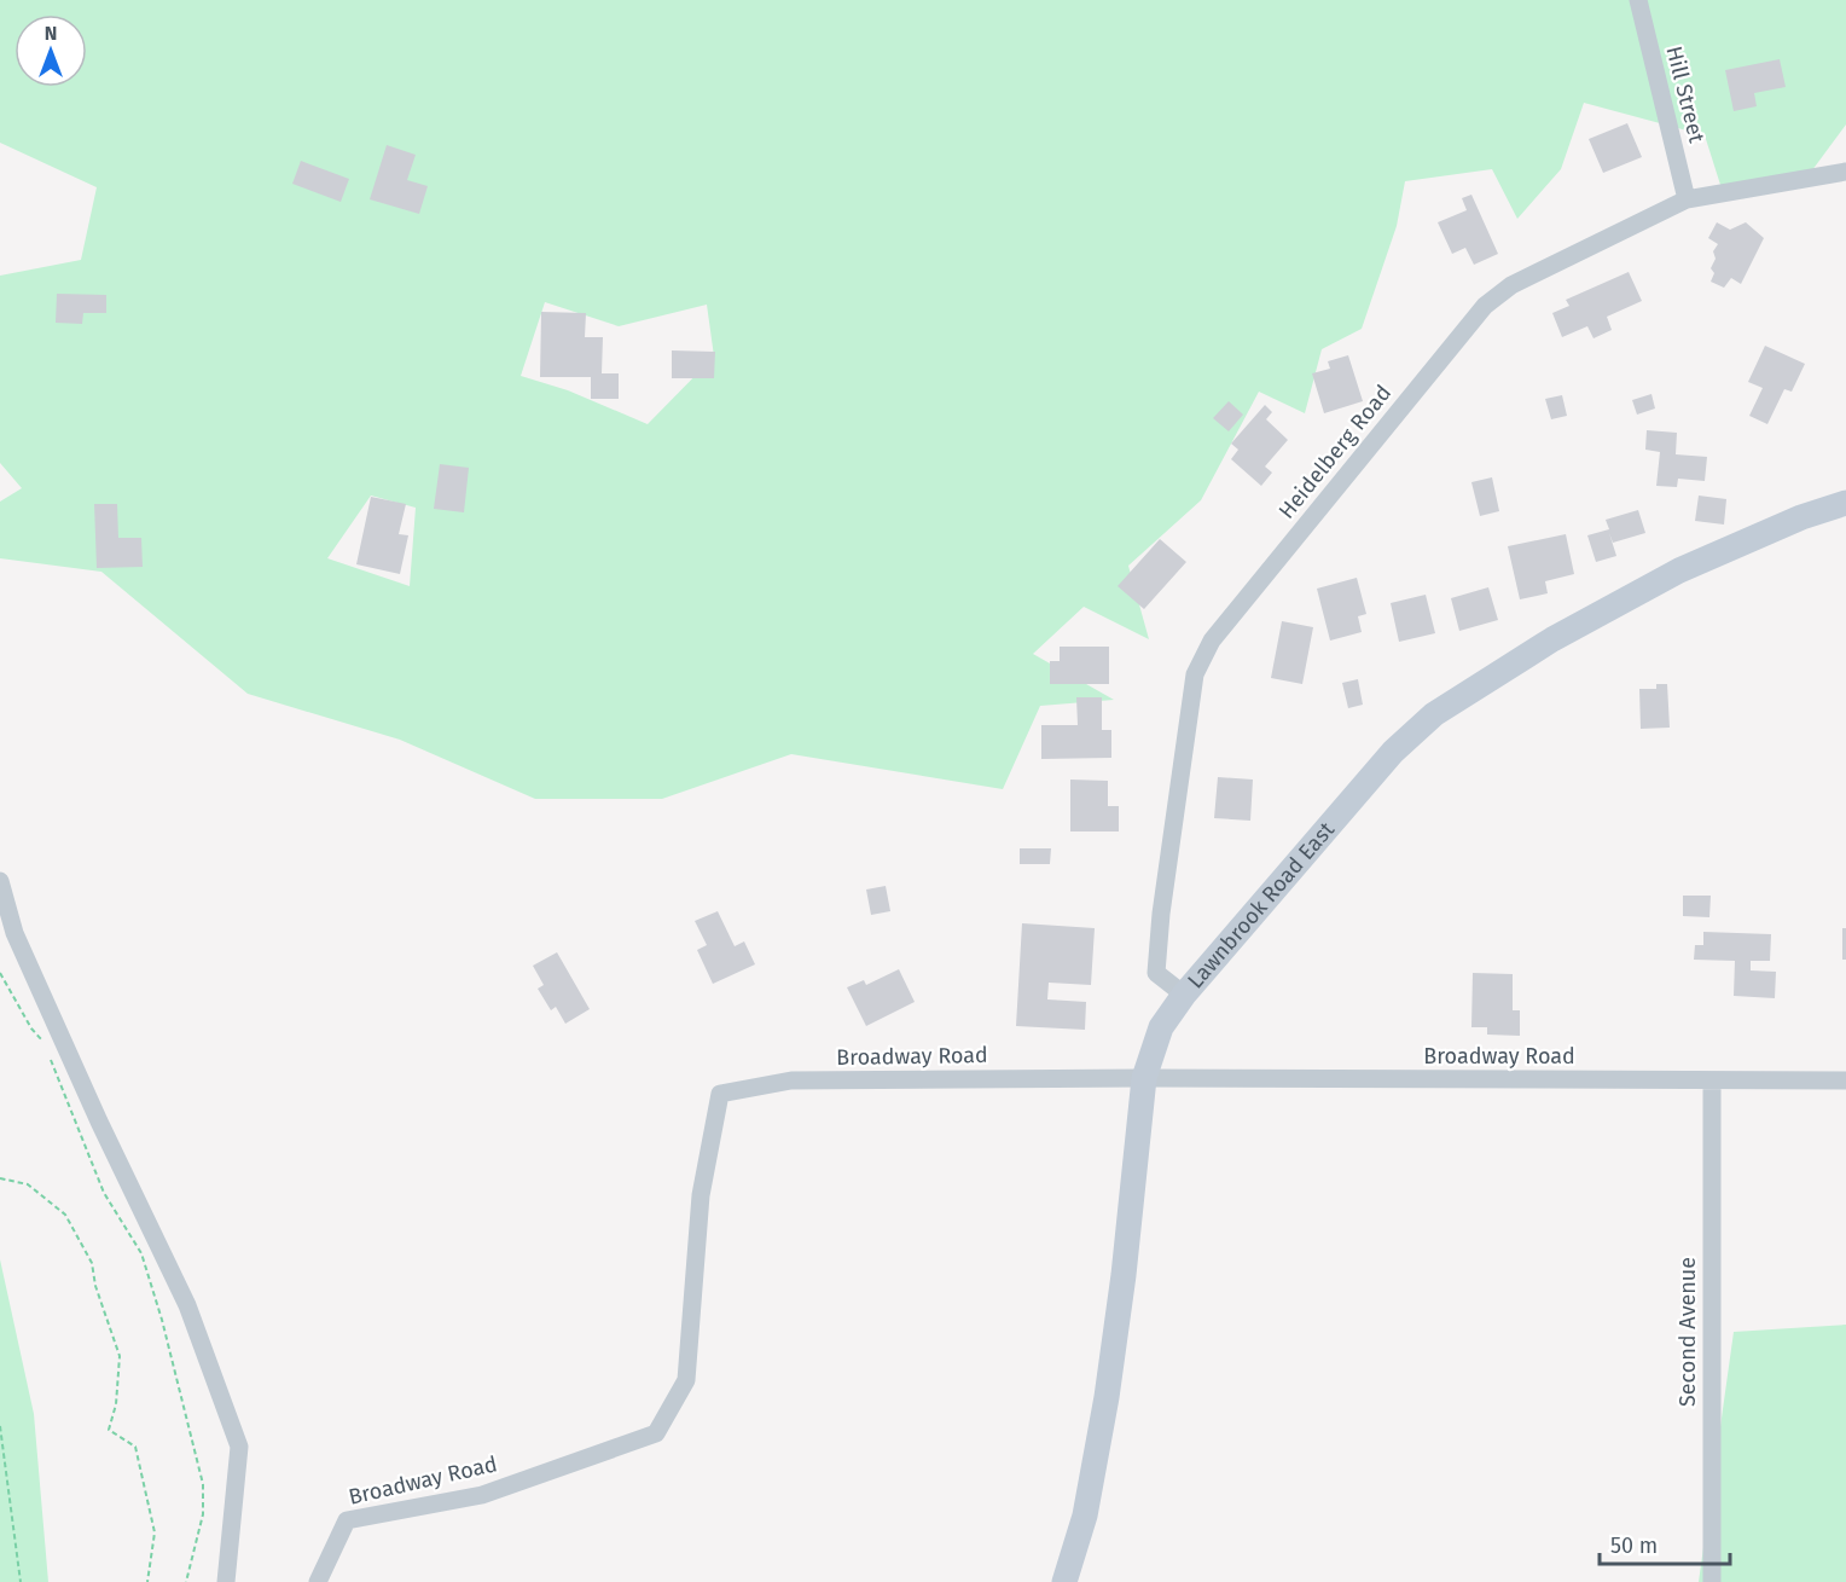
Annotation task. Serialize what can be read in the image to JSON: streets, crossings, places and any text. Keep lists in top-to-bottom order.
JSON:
{
  "streets": {
    "street": [
      "Hill Street",
      "Heidelberg Road",
      "Lawnbrook Road East",
      "Broadway Road",
      "Second Avenue"
    ]
  },
  "crossings": [
    ["Hill Street", "Heidelberg Road"],
    ["Heidelberg Road", "Lawnbrook Road East"],
    ["Lawnbrook Road East", "Broadway Road"],
    ["Broadway Road", "Second Avenue"]
  ],
  "scale_bar": "50 m",
  "north": "top"
}
